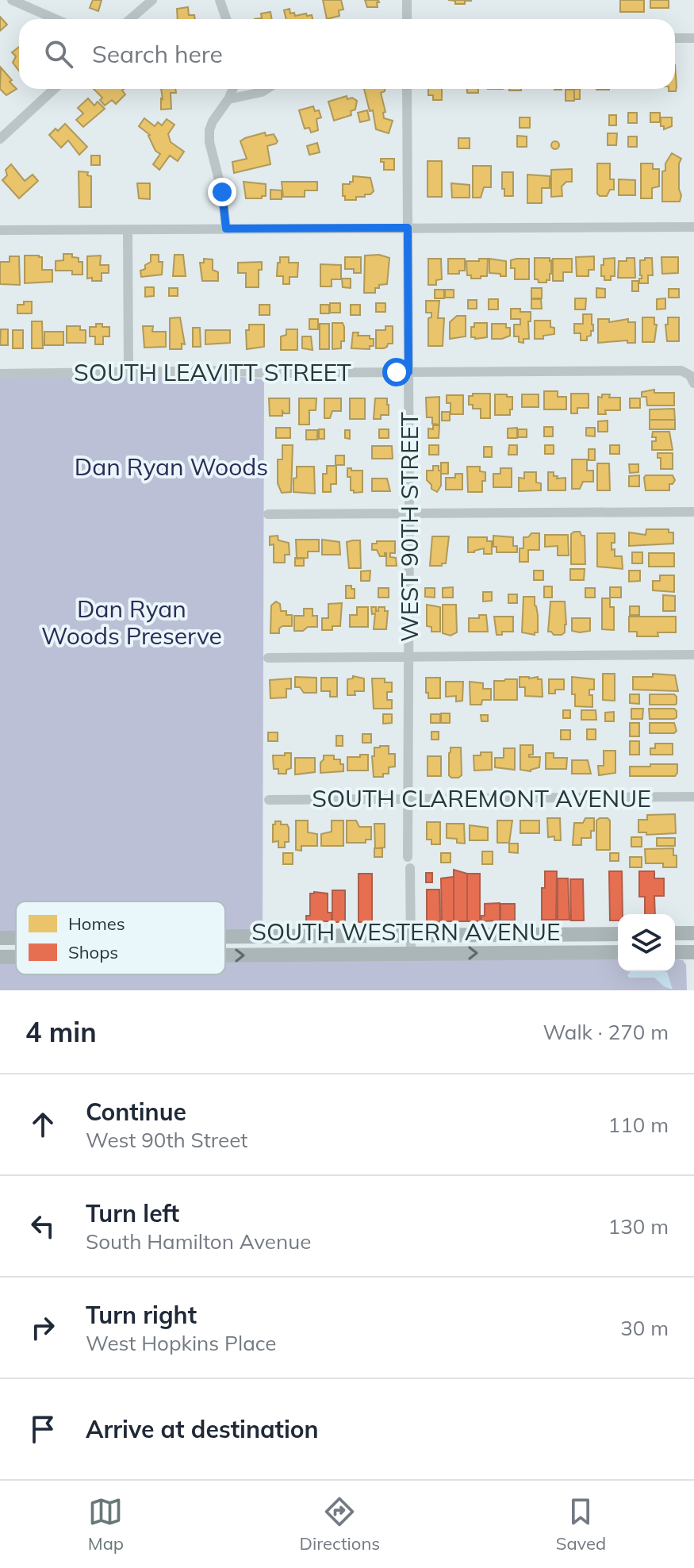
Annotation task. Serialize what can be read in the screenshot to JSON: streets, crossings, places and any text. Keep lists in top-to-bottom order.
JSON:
{
  "streets": {
    "main road": ["SOUTH WESTERN AVENUE"],
    "street": ["SOUTH LEAVITT STREET", "WEST 90TH STREET", "SOUTH CLAREMONT AVENUE"]
  },
  "crossings": [
    ["SOUTH LEAVITT STREET", "WEST 90TH STREET"],
    ["WEST 90TH STREET", "SOUTH CLAREMONT AVENUE"]
  ],
  "parks": ["Dan Ryan Woods", "Dan Ryan Woods Preserve"],
  "legend": ["Homes", "Shops"],
  "page": {
    "search": "Search here",
    "heading": ["4 min", "Walk · 270 m"],
    "list": [
      ["Continue", "West 90th Street", "110 m"],
      ["Turn left", "South Hamilton Avenue", "130 m"],
      ["Turn right", "West Hopkins Place", "30 m"],
      "Arrive at destination"
    ],
    "nav": ["Map", "Directions", "Saved"]
  }
}
